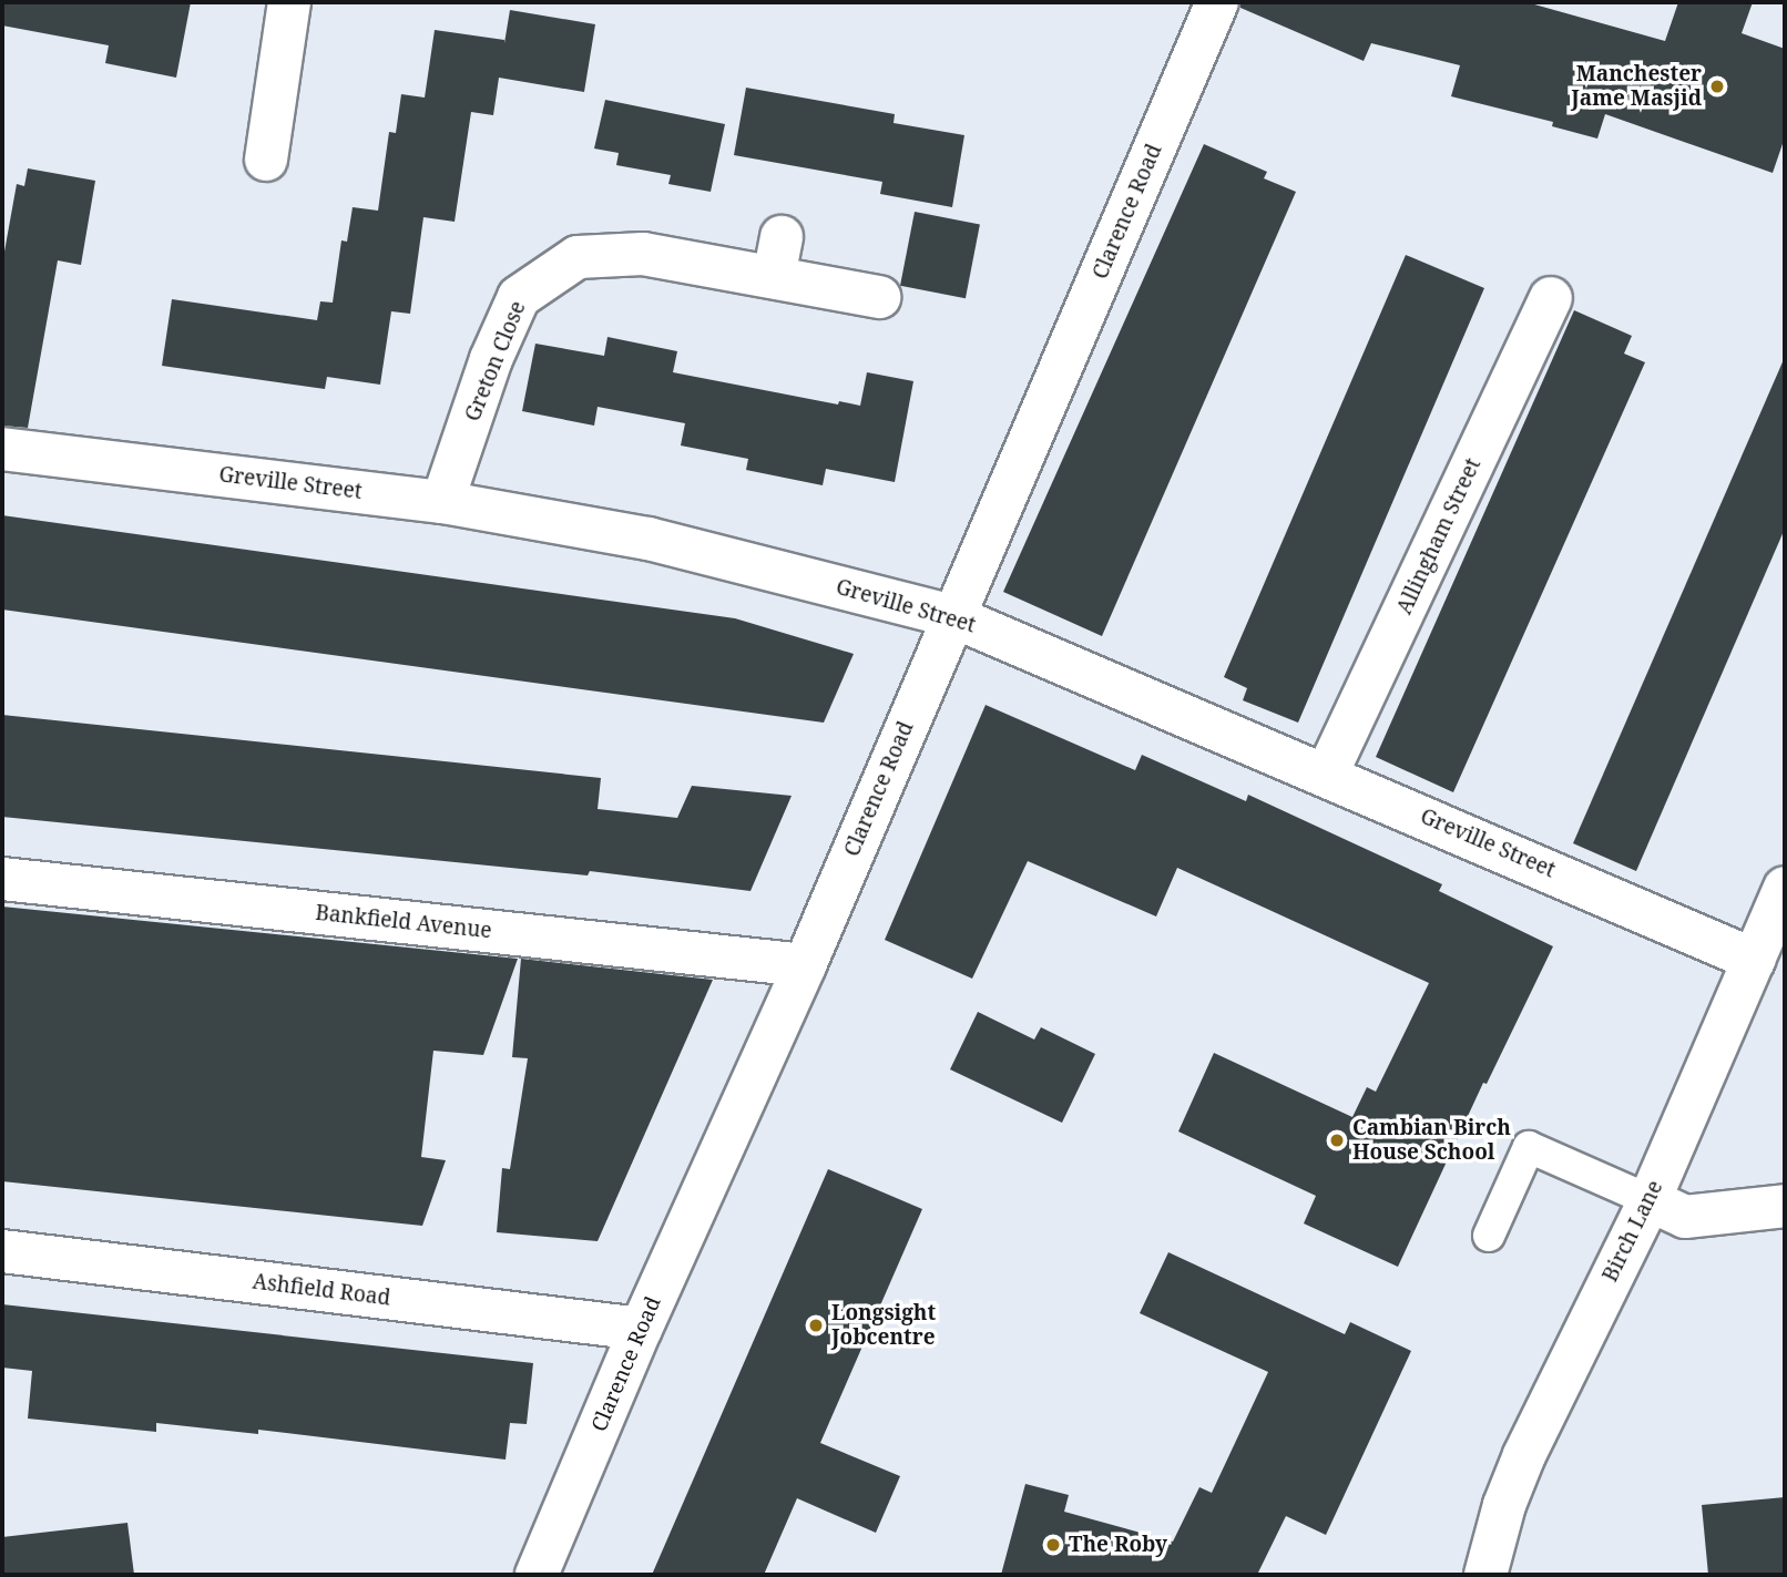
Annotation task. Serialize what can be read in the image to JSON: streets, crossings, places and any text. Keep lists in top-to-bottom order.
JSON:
{
  "streets": {
    "street": [
      "Clarence Road",
      "Greton Close",
      "Greville Street",
      "Allingham Street",
      "Bankfield Avenue",
      "Birch Lane",
      "Ashfield Road"
    ]
  },
  "crossings": [
    ["Clarence Road", "Greville Street"],
    ["Clarence Road", "Bankfield Avenue"],
    ["Clarence Road", "Ashfield Road"],
    ["Greton Close", "Greville Street"],
    ["Greville Street", "Allingham Street"],
    ["Greville Street", "Birch Lane"]
  ],
  "places": [
    "Manchester Jame Masjid",
    "Cambian Birch House School",
    "Longsight Jobcentre",
    "The Roby"
  ]
}
